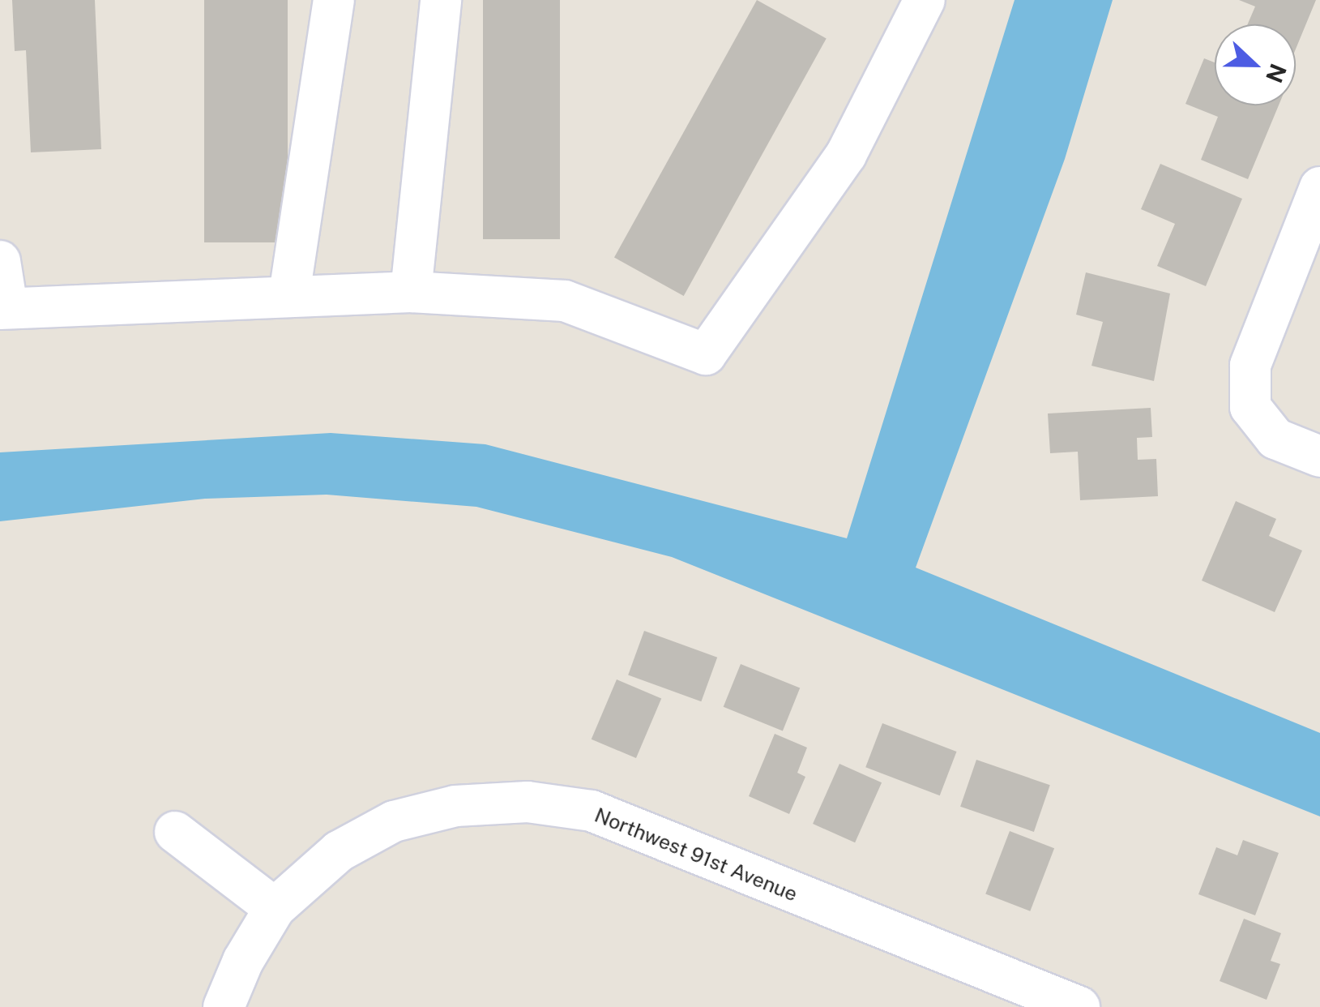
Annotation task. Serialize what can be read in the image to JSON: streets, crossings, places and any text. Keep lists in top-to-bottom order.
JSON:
{
  "streets": {
    "street": ["Northwest 91st Avenue"]
  },
  "north": "right"
}
